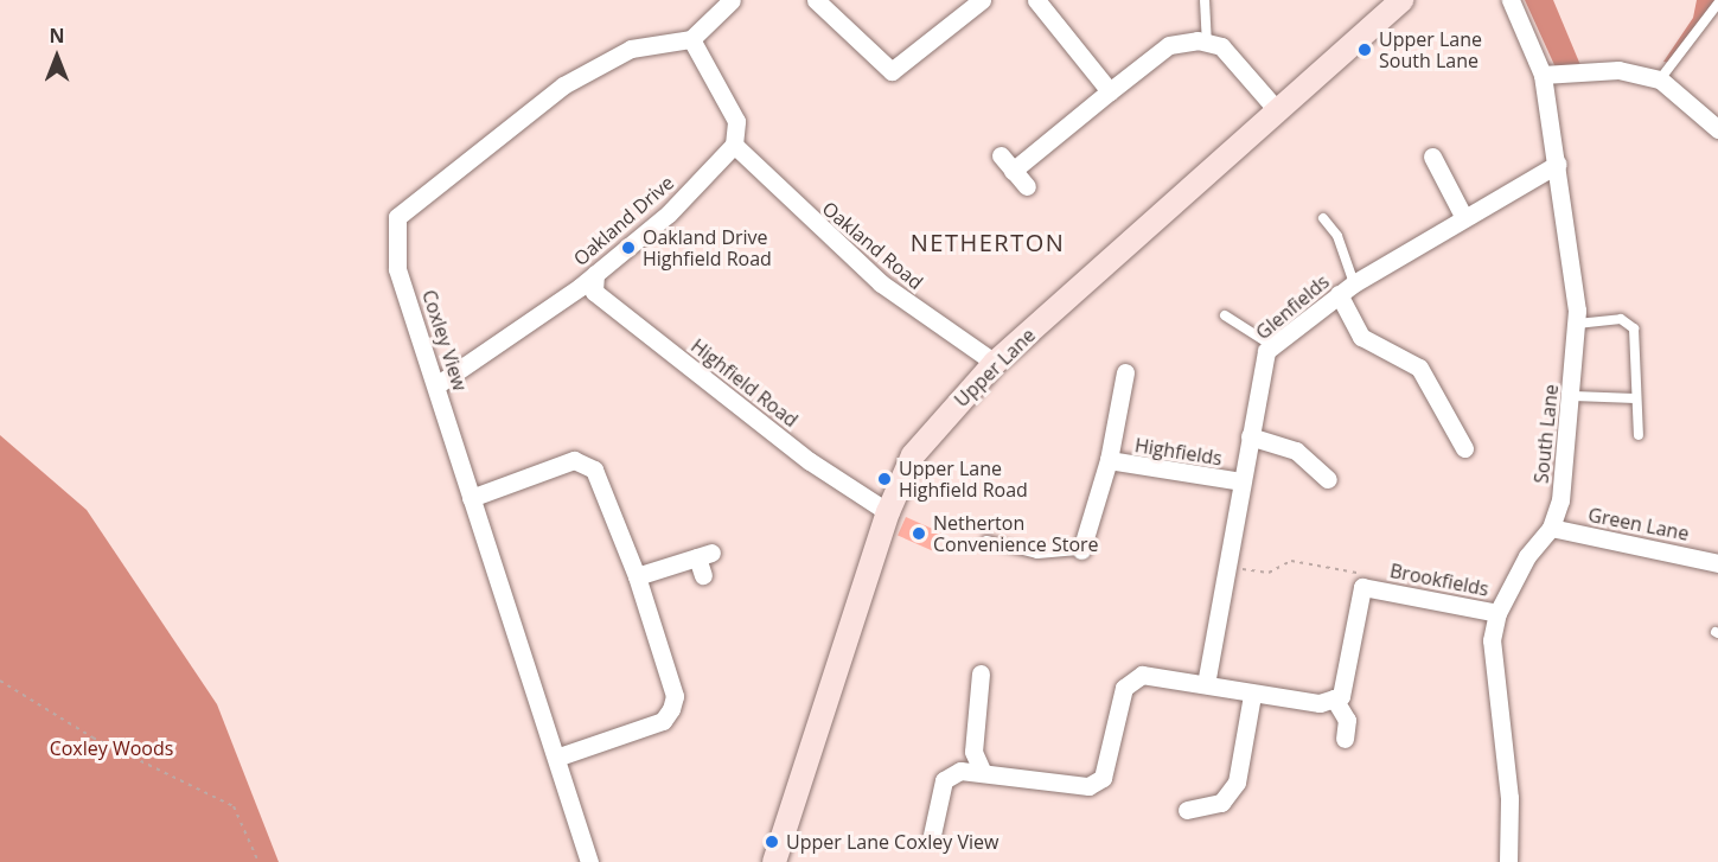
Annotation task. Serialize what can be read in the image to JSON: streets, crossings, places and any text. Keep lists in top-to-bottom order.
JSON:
{
  "streets": {
    "main road": ["Upper Lane"],
    "street": [
      "Oakland Drive",
      "Oakland Road",
      "Glenfields",
      "Coxley View",
      "Highfield Road",
      "South Lane",
      "Highfields",
      "Green Lane",
      "Brookfields"
    ]
  },
  "crossings": [
    ["Oakland Drive", "Oakland Road"],
    ["Oakland Drive", "Coxley View"],
    ["Oakland Drive", "Highfield Road"],
    ["Oakland Road", "Upper Lane"],
    ["Glenfields", "South Lane"],
    ["Glenfields", "Highfields"],
    ["Upper Lane", "Highfield Road"],
    ["South Lane", "Green Lane"]
  ],
  "districts": ["NETHERTON"],
  "parks": ["Coxley Woods"],
  "places": [
    "Upper Lane South Lane",
    "Oakland Drive Highfield Road",
    "Upper Lane Highfield Road",
    "Netherton Convenience Store",
    "Upper Lane Coxley View"
  ],
  "north": "top"
}
